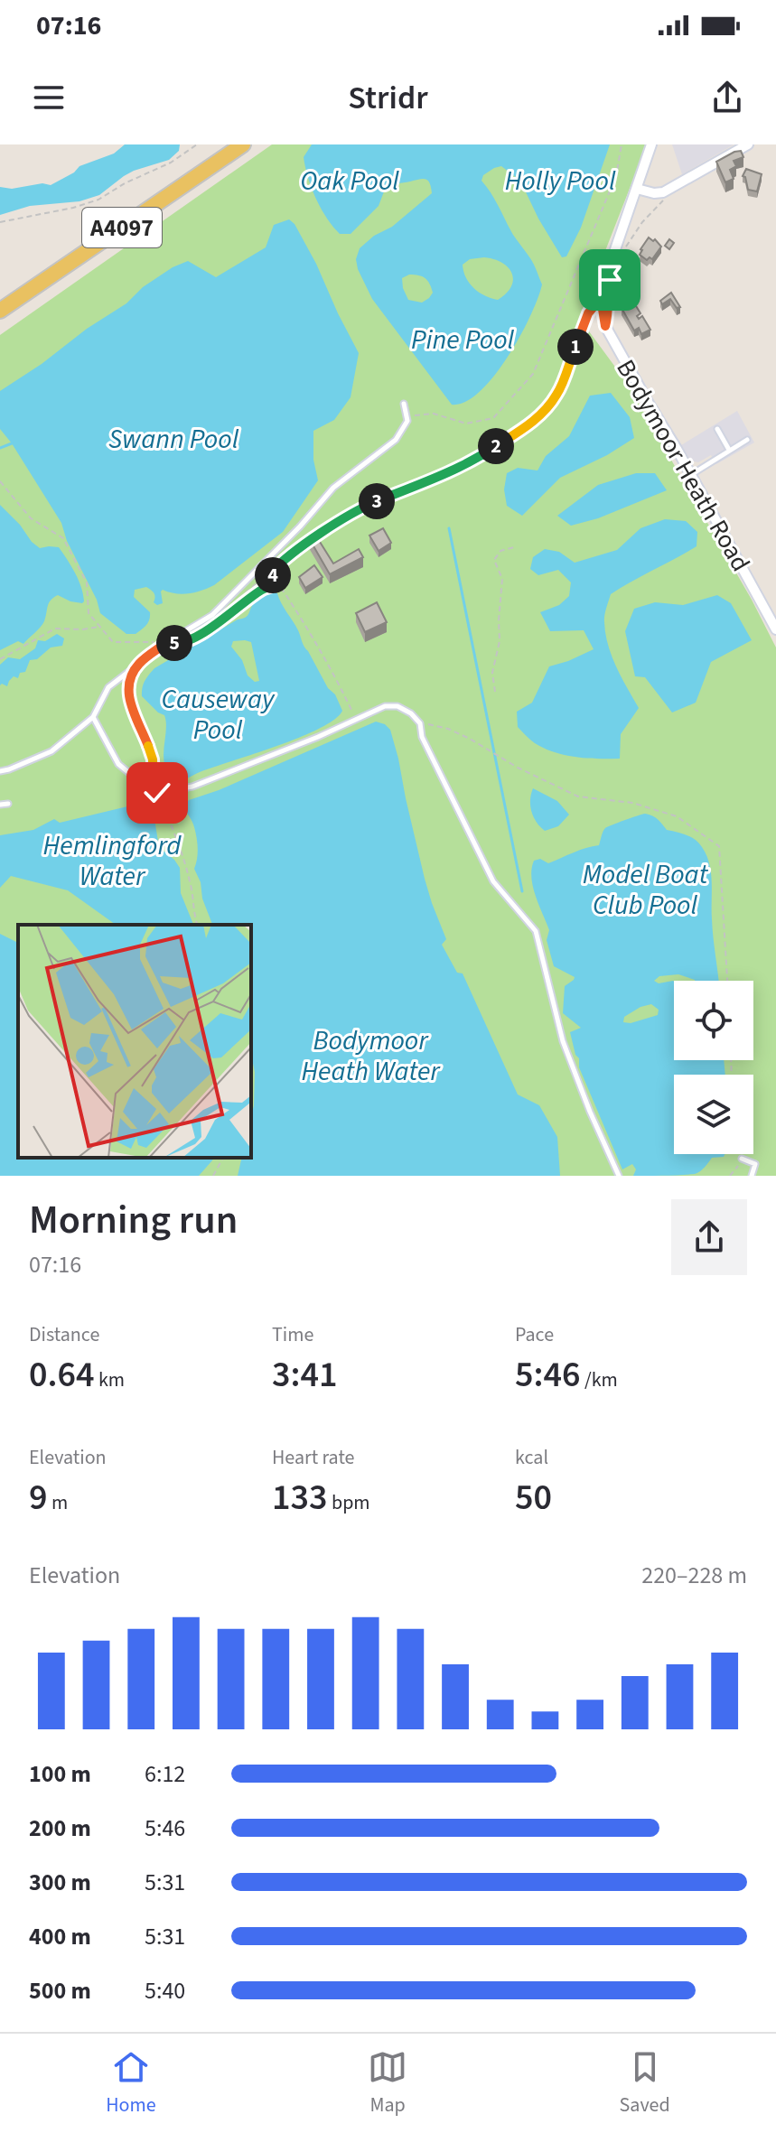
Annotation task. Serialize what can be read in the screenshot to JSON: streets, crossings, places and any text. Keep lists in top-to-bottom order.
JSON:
{
  "streets": {
    "main road": ["A4097"],
    "street": ["Bodymoor Heath Road"]
  },
  "water": [
    "Oak Pool",
    "Holly Pool",
    "Pine Pool",
    "Swann Pool",
    "Causeway Pool",
    "Hemlingford Water",
    "Model Boat Club Pool",
    "Bodymoor Heath Water"
  ],
  "page": {
    "status": "07:16",
    "header": "Stridr",
    "pins": [
      "1",
      "2",
      "3",
      "4",
      "5"
    ],
    "heading": ["Morning run", "07:16"],
    "stats": [
      ["Distance", "0.64 km"],
      ["Time", "3:41"],
      ["Pace", "5:46 /km"],
      ["Elevation", "9 m"],
      ["Heart rate", "133 bpm"],
      ["kcal", "50"]
    ],
    "chart": ["Elevation", "220–228 m"],
    "list": [
      {
        "name": "100 m",
        "note": "6:12"
      },
      {
        "name": "200 m",
        "note": "5:46"
      },
      {
        "name": "300 m",
        "note": "5:31"
      },
      {
        "name": "400 m",
        "note": "5:31"
      },
      {
        "name": "500 m",
        "note": "5:40"
      }
    ],
    "tabs": ["Home", "Map", "Saved"]
  }
}
